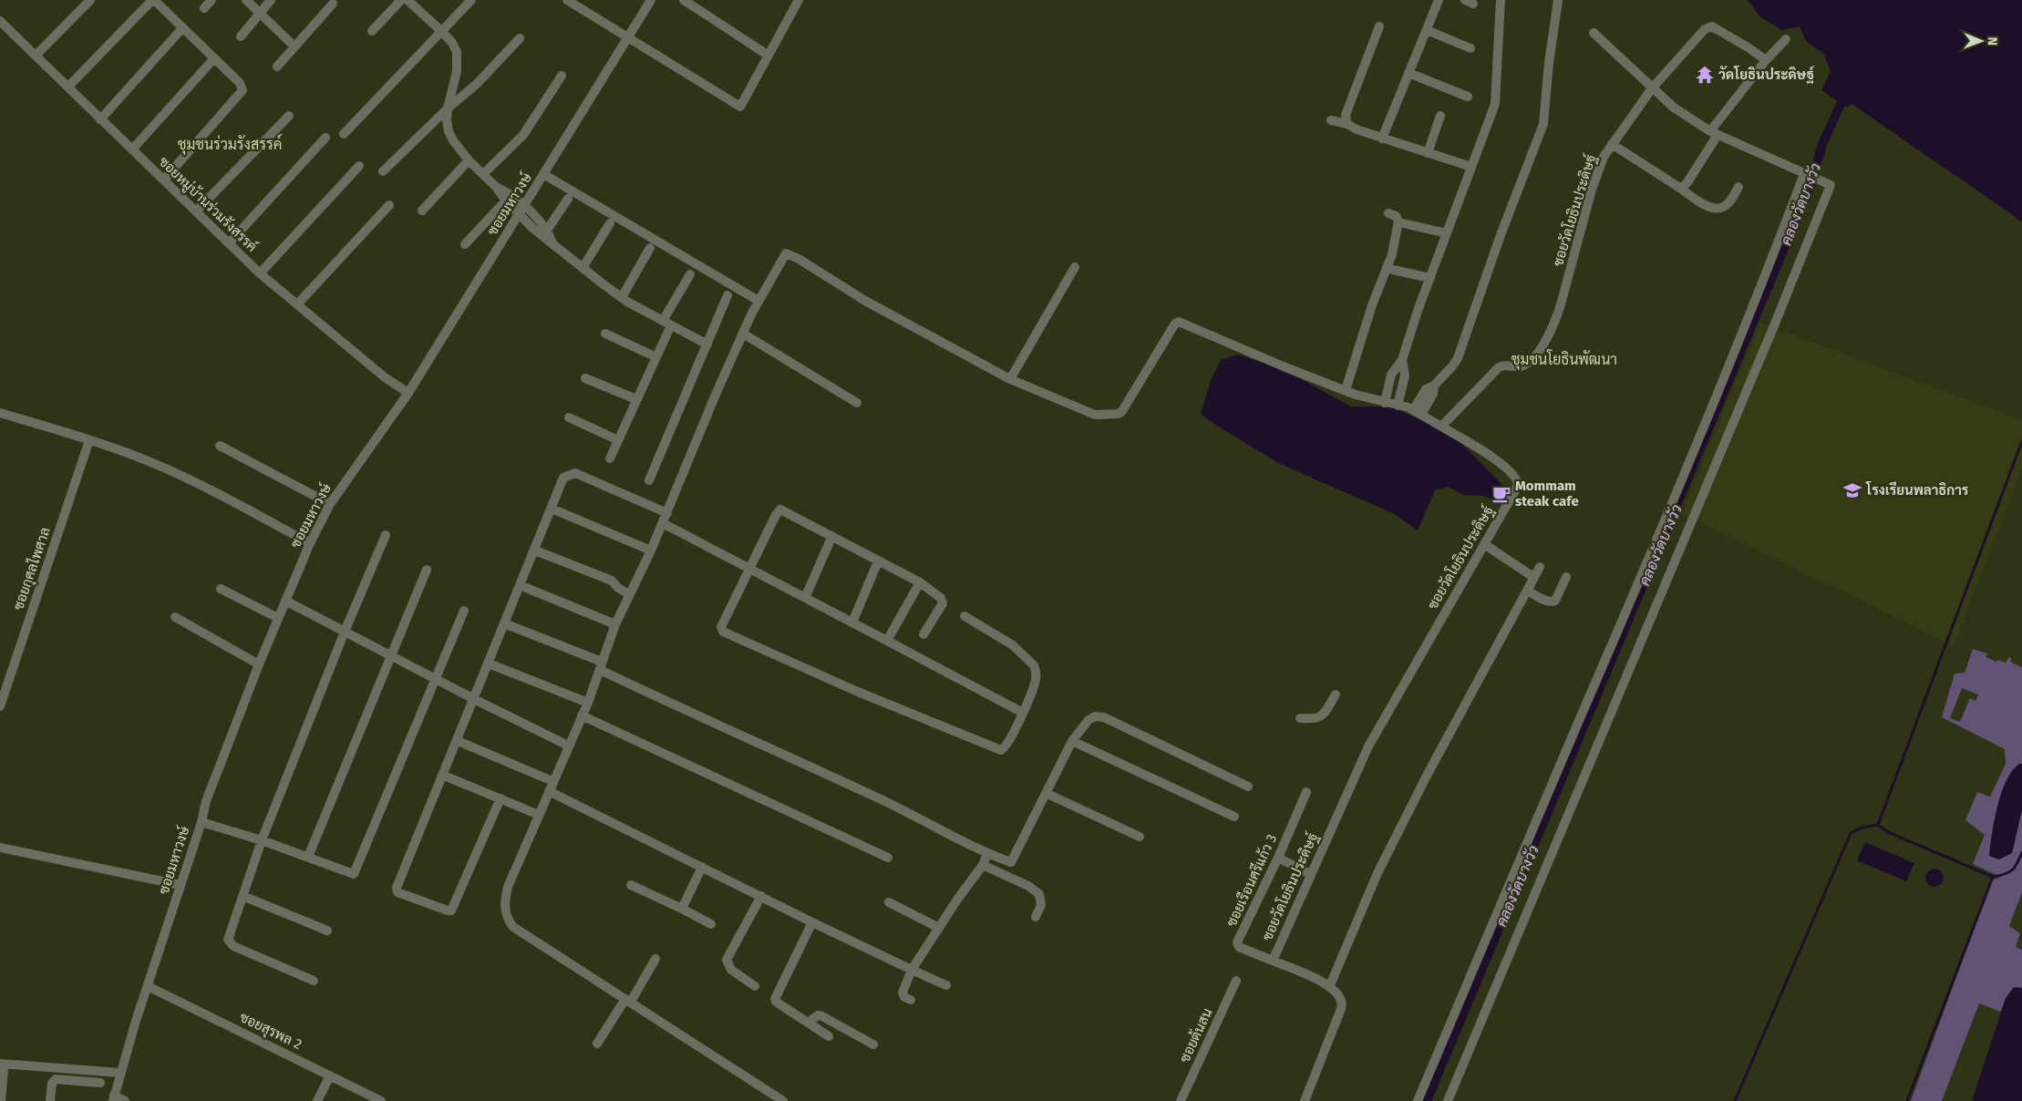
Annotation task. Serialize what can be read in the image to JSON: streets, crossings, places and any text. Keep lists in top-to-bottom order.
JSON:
{
  "streets": {
    "street": [
      "ซอยหมู่บ้านร่วมรังสรรค์",
      "ซอยมหาวงษ์",
      "ซอยวัดโยธินประดิษฐ์",
      "ซอยกุศลไพศาล",
      "ซอยเรือนศรีแก้ว 3",
      "ซอยสุรพล 2",
      "ซอยต้นสน"
    ]
  },
  "crossings": [
    ["ซอยหมู่บ้านร่วมรังสรรค์", "ซอยมหาวงษ์"],
    ["ซอยมหาวงษ์", "ซอยสุรพล 2"],
    ["ซอยวัดโยธินประดิษฐ์", "ซอยเรือนศรีแก้ว 3"]
  ],
  "districts": ["ชุมชนร่วมรังสรรค์", "ชุมชนโยธินพัฒนา"],
  "water": ["คลองวัดบางวัว"],
  "places": {
    "temple": ["วัดโยธินประดิษฐ์"],
    "school or university": ["โรงเรียนพลาธิการ"],
    "cafe": ["Mommam steak cafe"]
  },
  "north": "right"
}
